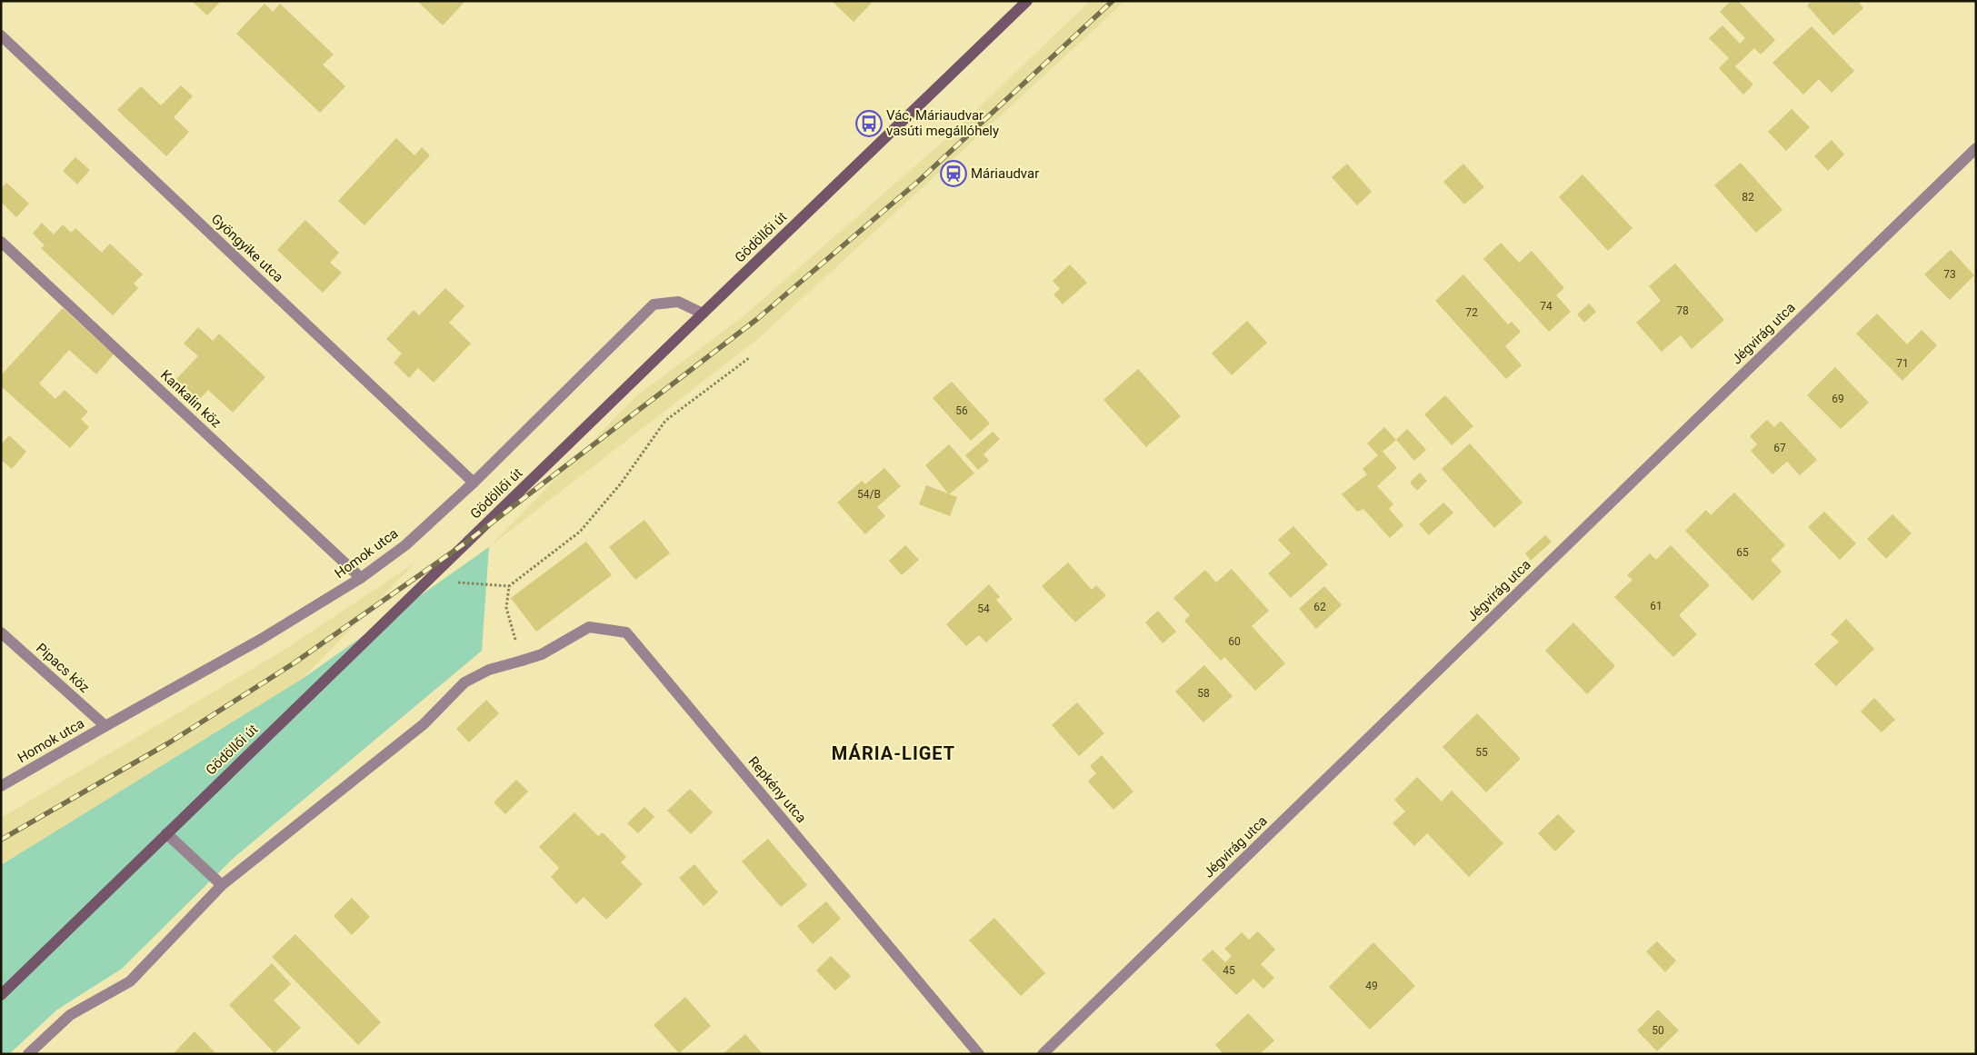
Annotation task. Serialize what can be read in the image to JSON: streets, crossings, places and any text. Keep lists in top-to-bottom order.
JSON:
{
  "streets": {
    "main road": ["Gödöllői út"],
    "street": [
      "Gyöngyike utca",
      "Jégvirág utca",
      "Kankalin köz",
      "Homok utca",
      "Pipacs köz",
      "Repkény utca"
    ]
  },
  "crossings": [
    ["Gödöllői út", "Homok utca"],
    ["Gyöngyike utca", "Homok utca"],
    ["Kankalin köz", "Homok utca"],
    ["Homok utca", "Pipacs köz"]
  ],
  "districts": ["MÁRIA-LIGET"],
  "places": {
    "bus stop": ["Vác, Máriaudvar vasúti megállóhely"],
    "station": ["Máriaudvar"]
  },
  "house_numbers": [
    "82",
    "73",
    "74",
    "78",
    "72",
    "71",
    "69",
    "56",
    "67",
    "54/B",
    "65",
    "61",
    "62",
    "54",
    "60",
    "58",
    "55",
    "45",
    "49",
    "50"
  ]
}
